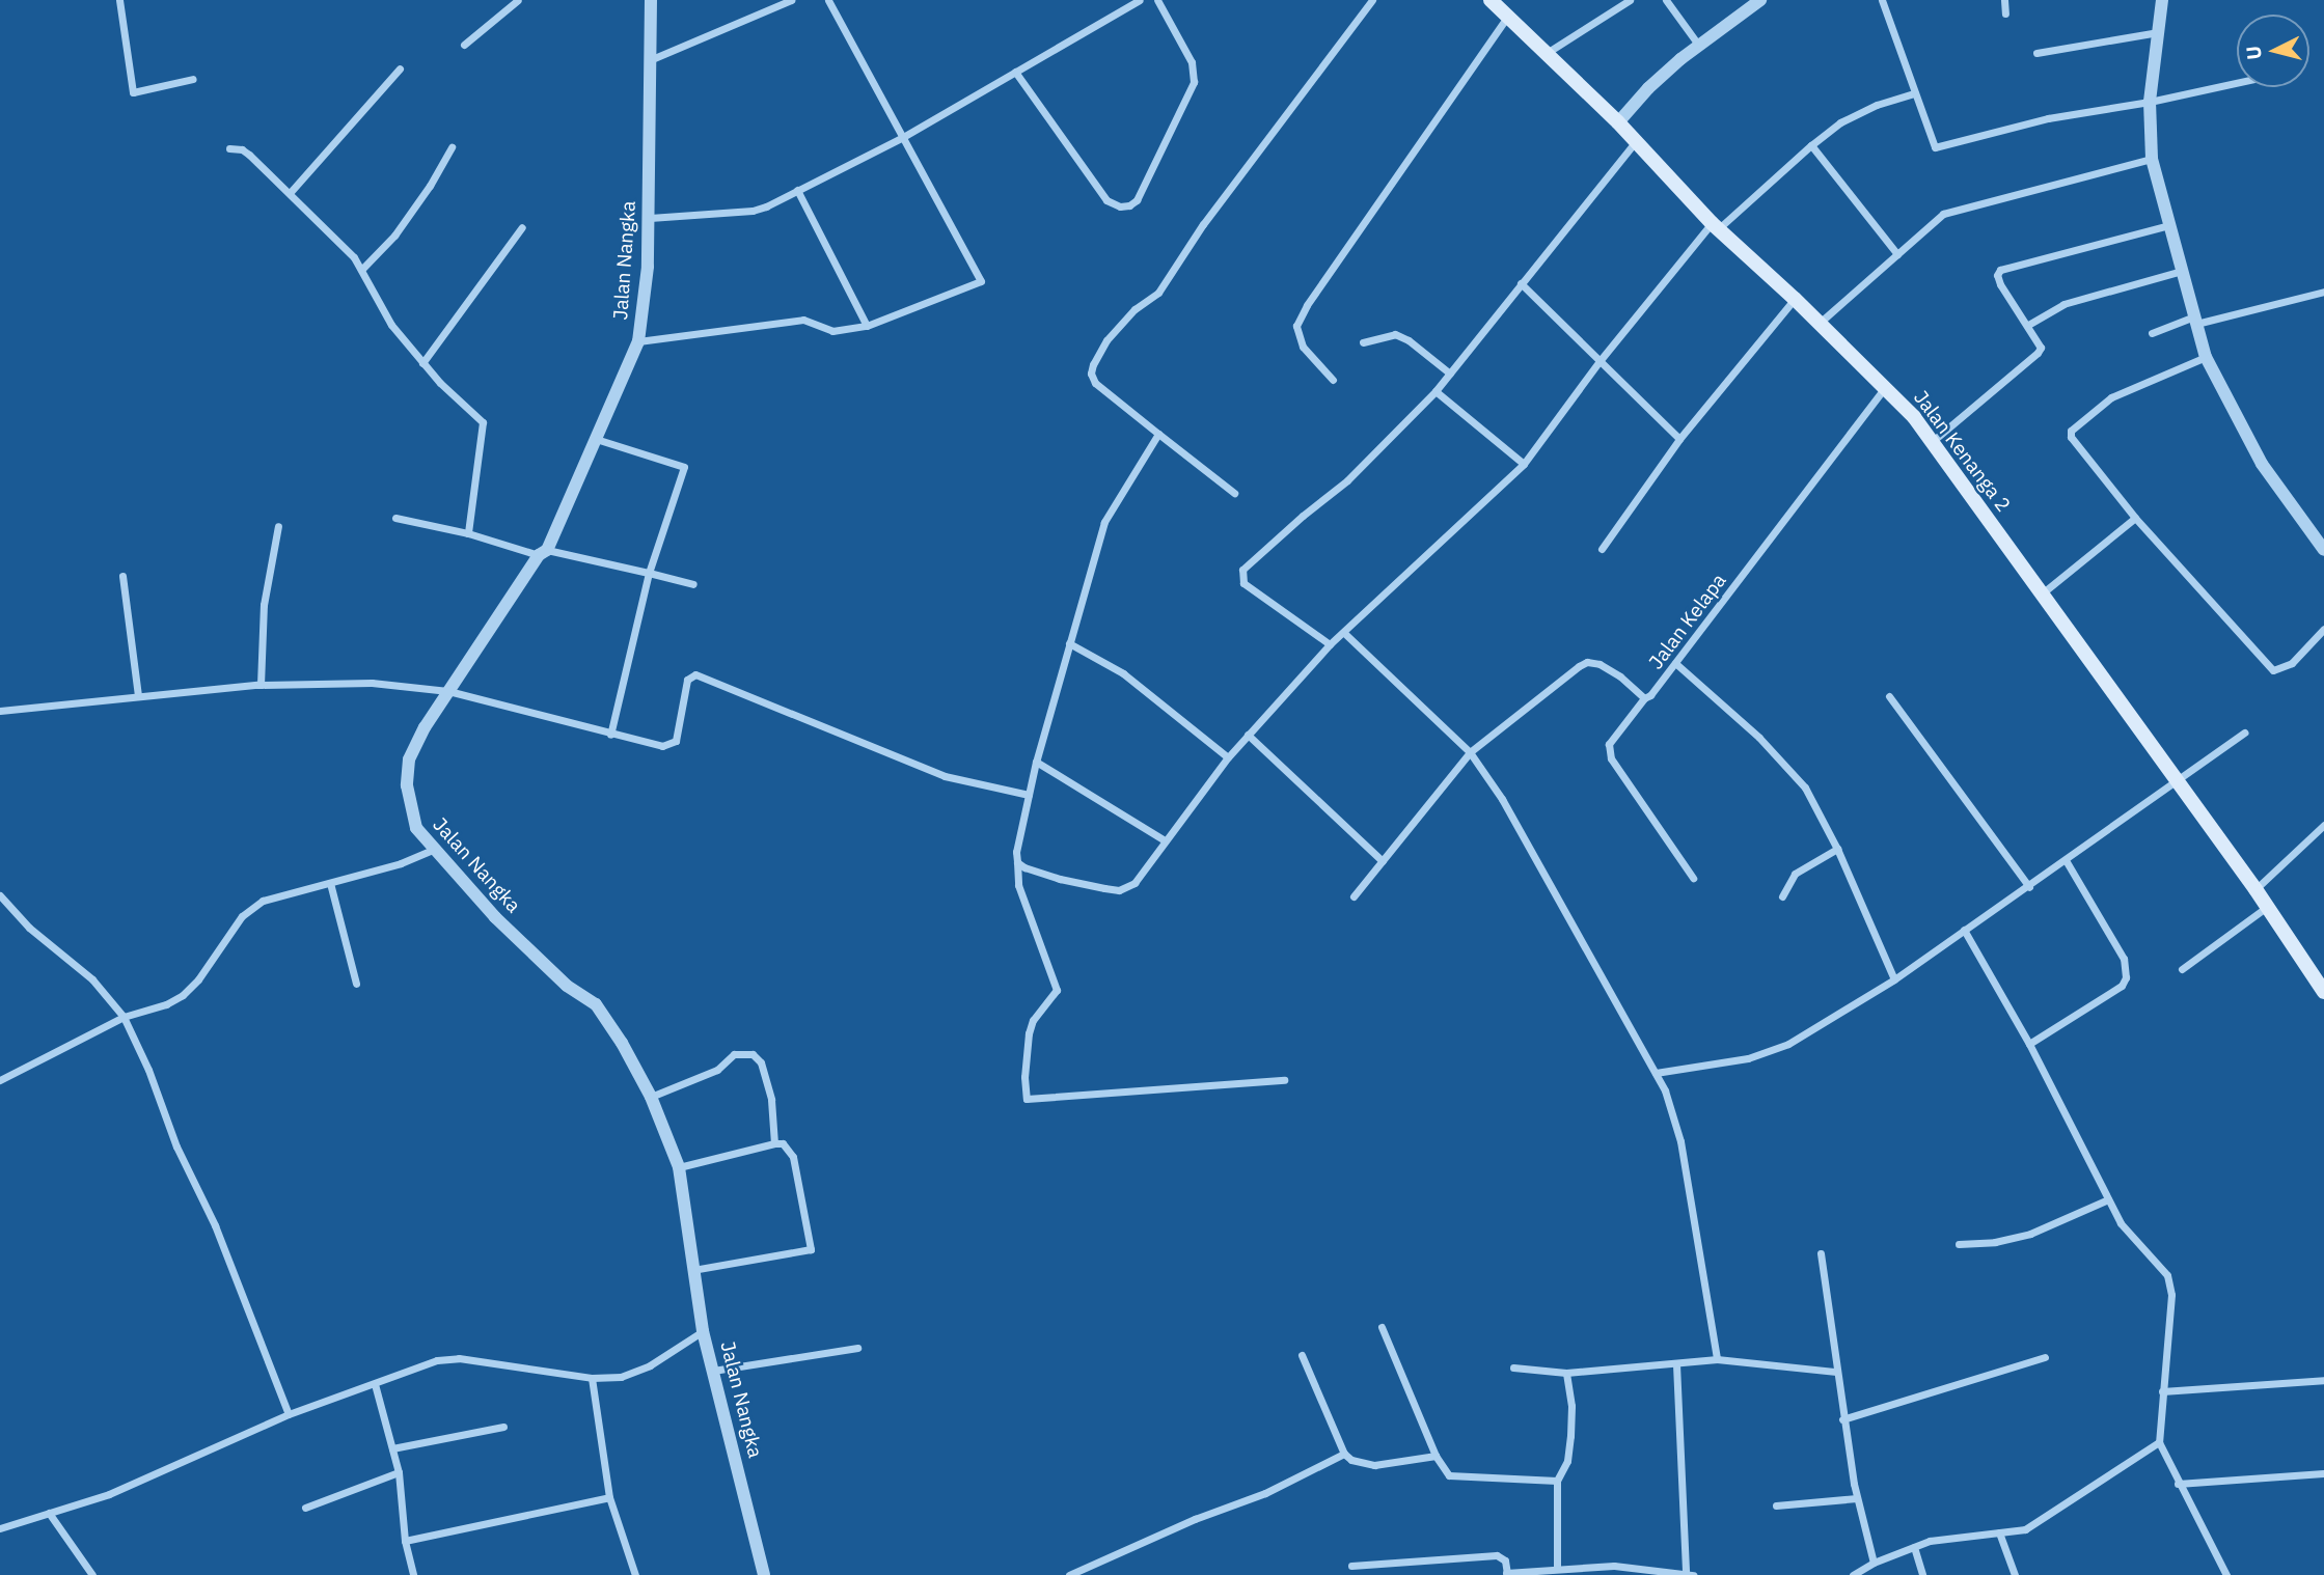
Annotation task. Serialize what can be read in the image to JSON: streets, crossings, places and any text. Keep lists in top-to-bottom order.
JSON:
{
  "streets": {
    "main road": ["Jalan Kenanga 2"],
    "street": ["Jalan Nangka", "Jalan Kelapa"]
  },
  "crossings": [
    ["Jalan Kenanga 2", "Jalan Kelapa"]
  ],
  "north": "left"
}
